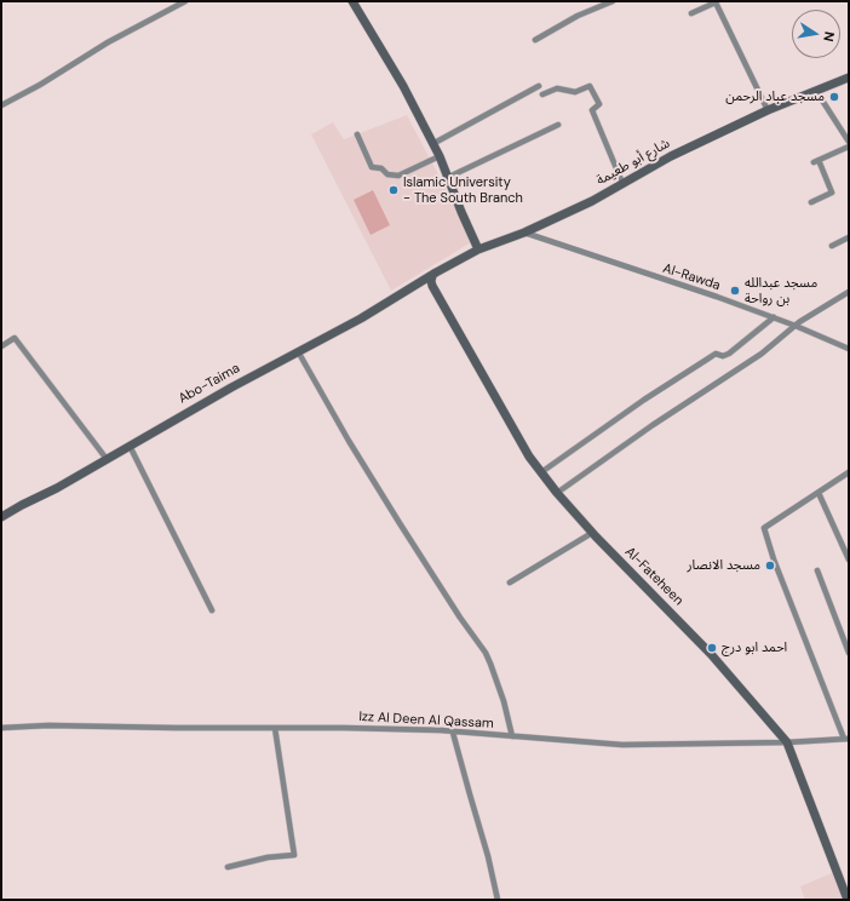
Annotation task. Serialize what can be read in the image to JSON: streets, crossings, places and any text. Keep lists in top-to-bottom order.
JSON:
{
  "streets": {
    "street": [
      "شارع أبو طعيمة",
      "Al-Rawda",
      "Abo-Taima",
      "Al-Fateheen",
      "Izz Al Deen Al Qassam"
    ]
  },
  "crossings": [
    ["شارع أبو طعيمة", "Al-Rawda"],
    ["شارع أبو طعيمة", "Abo-Taima"],
    ["شارع أبو طعيمة", "Al-Fateheen"],
    ["Abo-Taima", "Al-Fateheen"],
    ["Al-Fateheen", "Izz Al Deen Al Qassam"]
  ],
  "places": [
    "مسجد عباد الرحمن",
    "Islamic University - The South Branch",
    "مسجد عبدالله بن رواحة",
    "مسجد الانصار",
    "احمد ابو درج"
  ],
  "north": "right"
}
